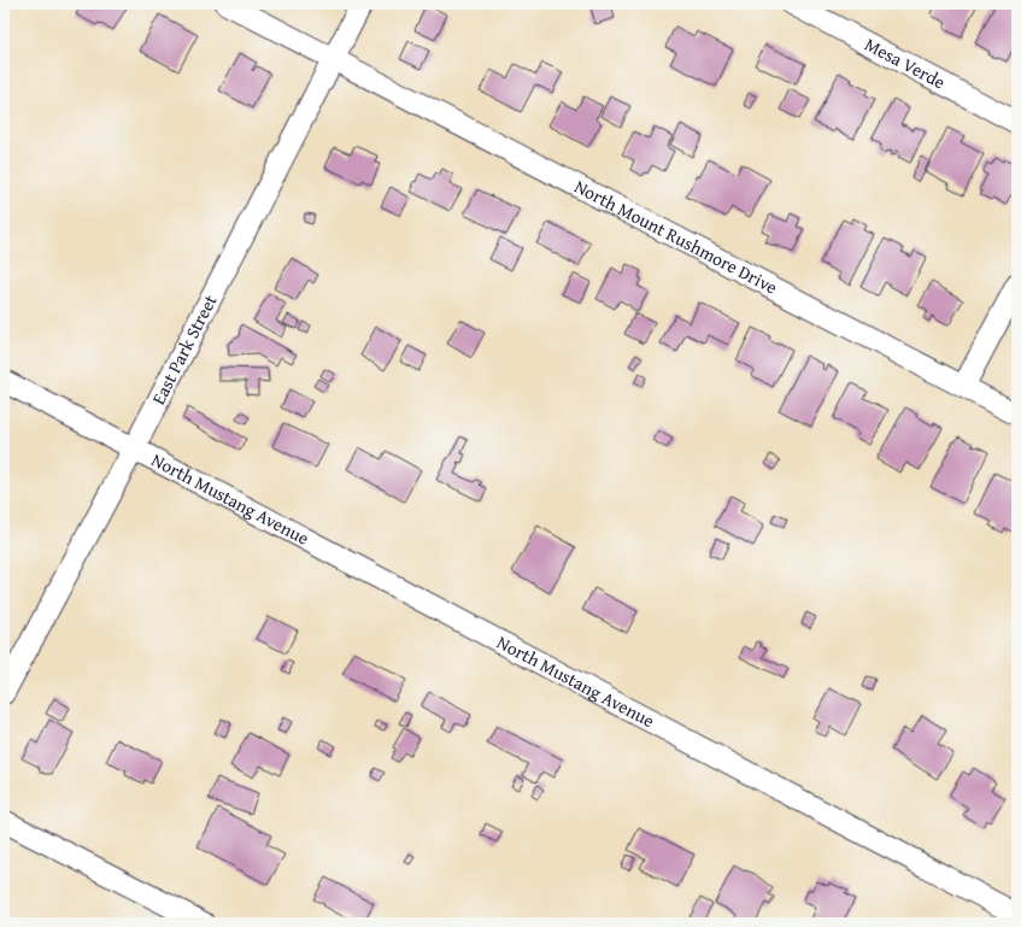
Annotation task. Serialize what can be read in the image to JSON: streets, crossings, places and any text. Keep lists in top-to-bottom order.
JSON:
{
  "streets": {
    "street": [
      "Mesa Verde",
      "North Mount Rushmore Drive",
      "East Park Street",
      "North Mustang Avenue"
    ]
  },
  "crossings": [
    ["North Mount Rushmore Drive", "East Park Street"],
    ["East Park Street", "North Mustang Avenue"]
  ]
}
